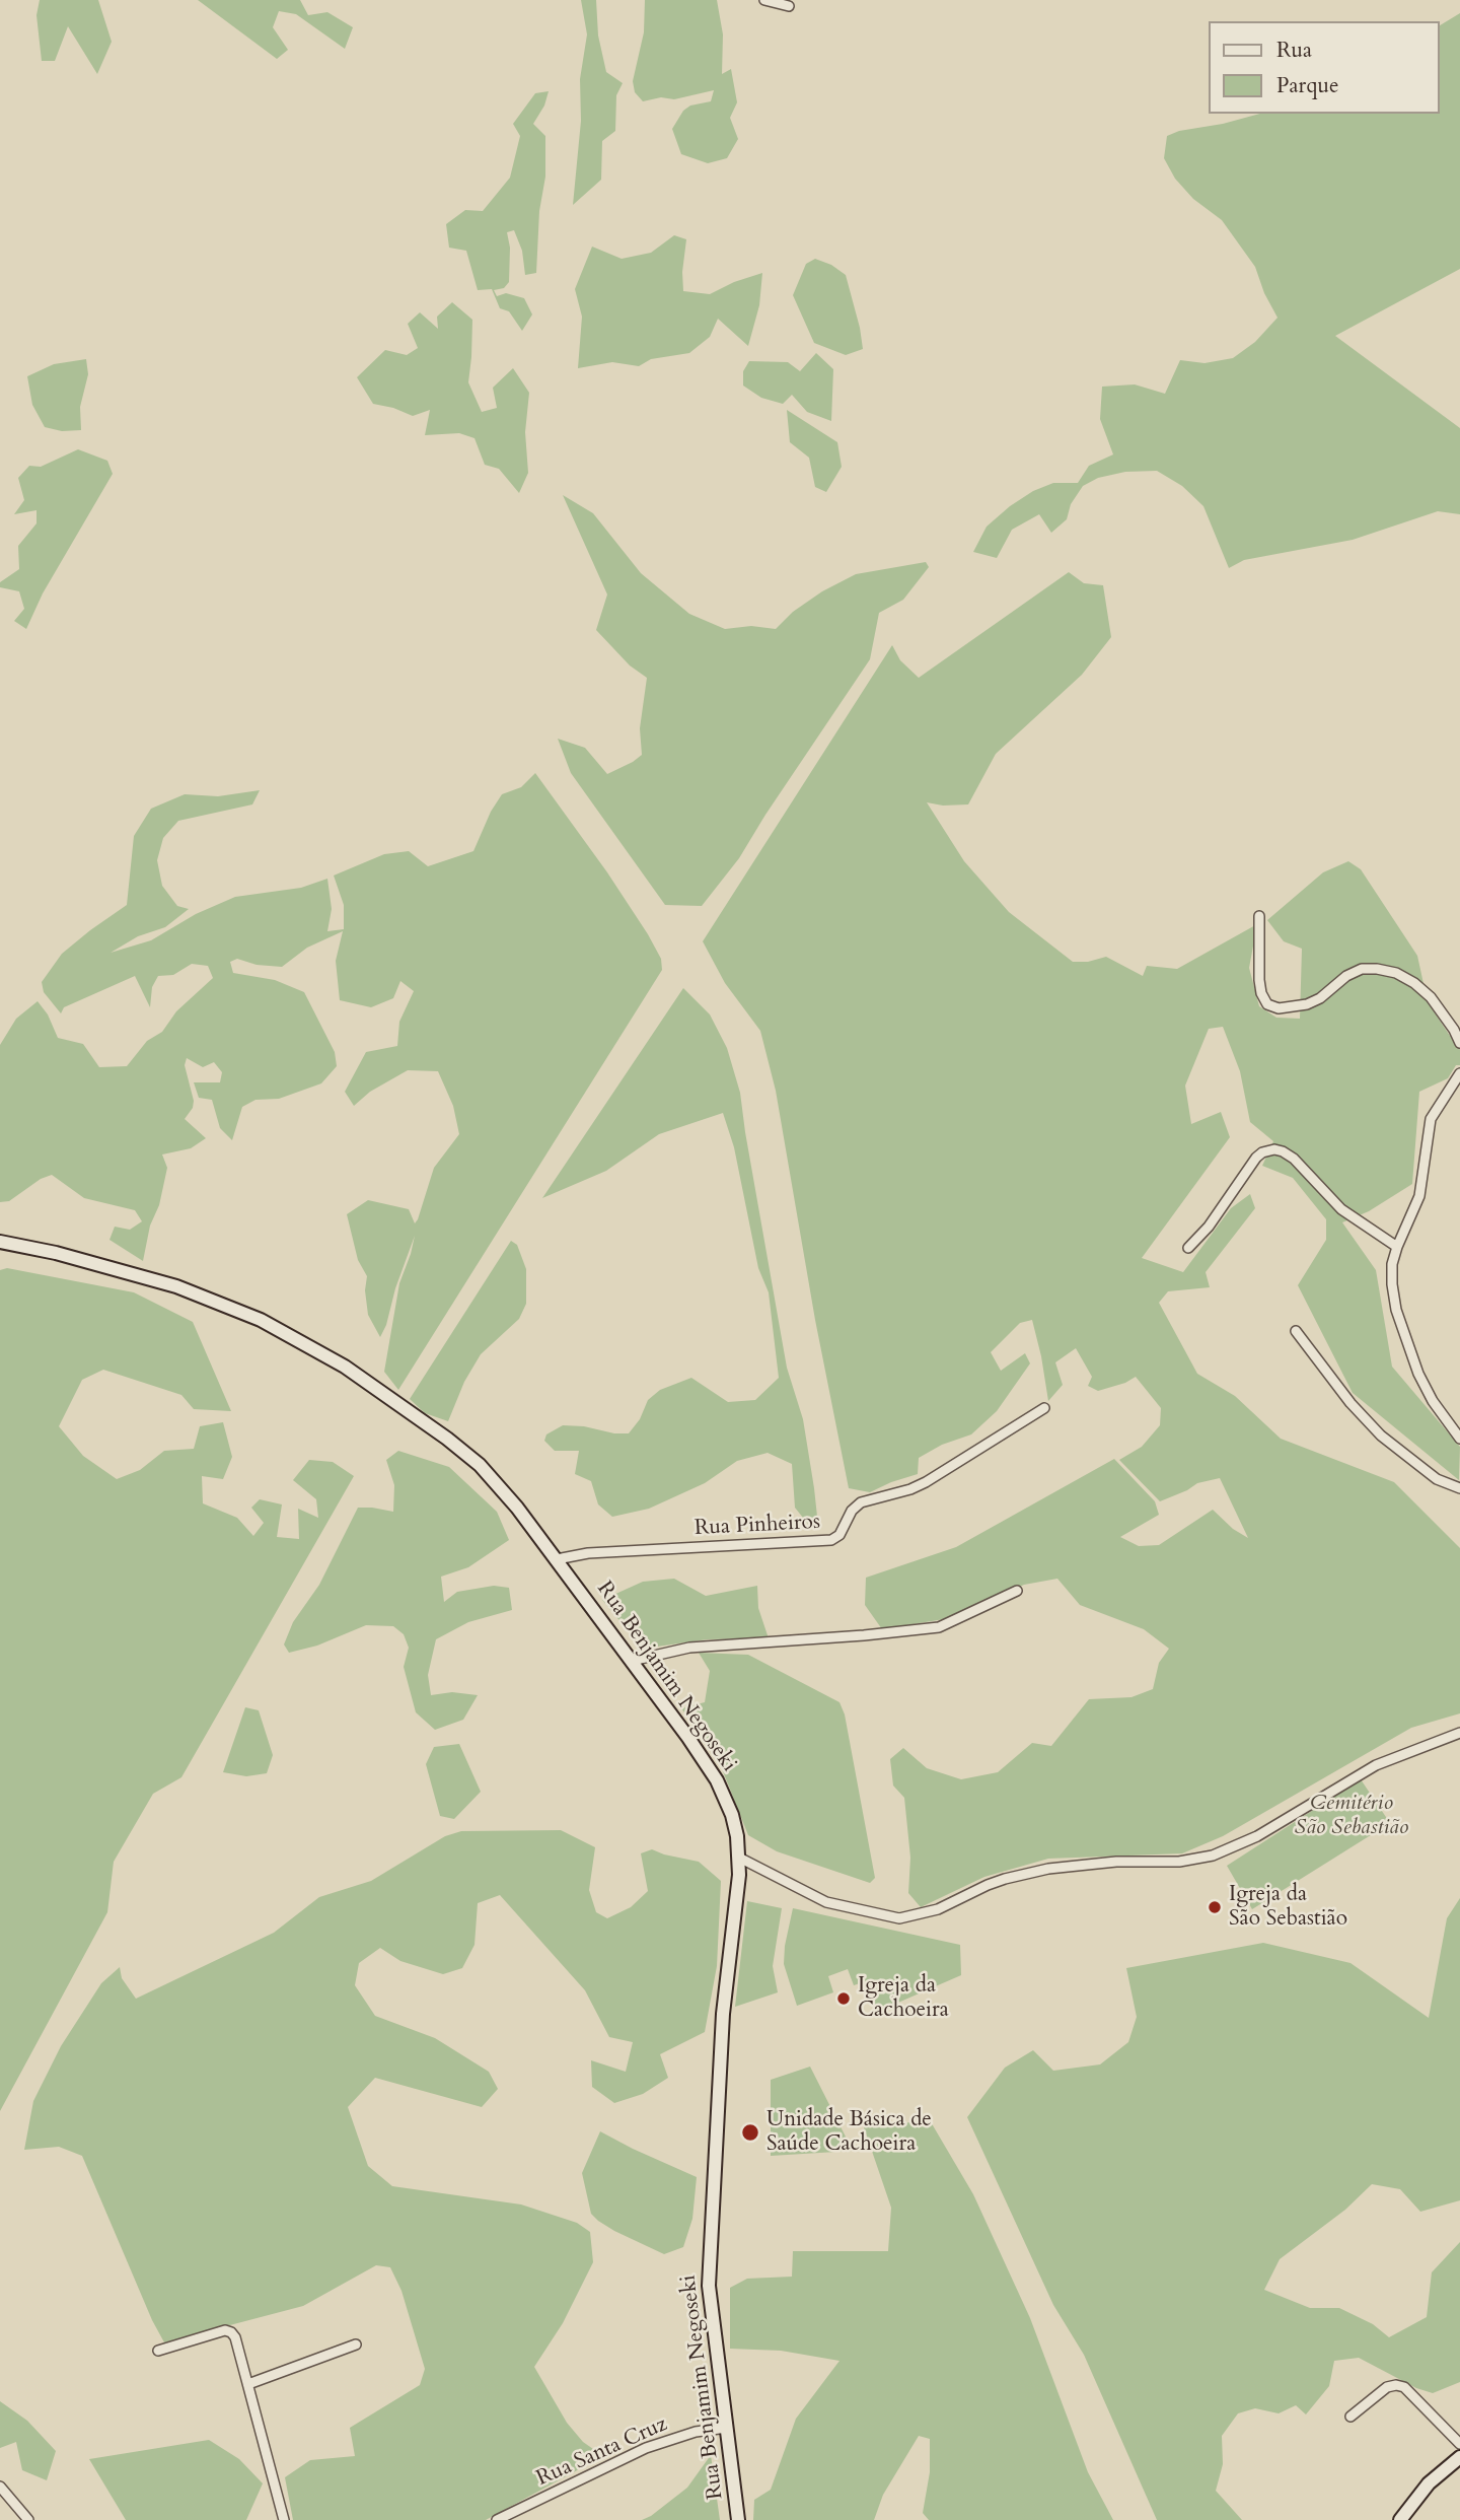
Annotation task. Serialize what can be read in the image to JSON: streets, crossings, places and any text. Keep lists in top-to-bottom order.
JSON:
{
  "streets": {
    "main road": ["Rua Benjamim Negoseki"],
    "street": ["Rua Pinheiros", "Rua Santa Cruz"]
  },
  "crossings": [
    ["Rua Pinheiros", "Rua Benjamim Negoseki"],
    ["Rua Benjamim Negoseki", "Rua Santa Cruz"]
  ],
  "parks": ["Cemitério São Sebastião"],
  "places": ["Igreja da São Sebastião", "Igreja da Cachoeira", "Unidade Básica de Saúde Cachoeira"],
  "legend": ["Rua", "Parque"]
}
